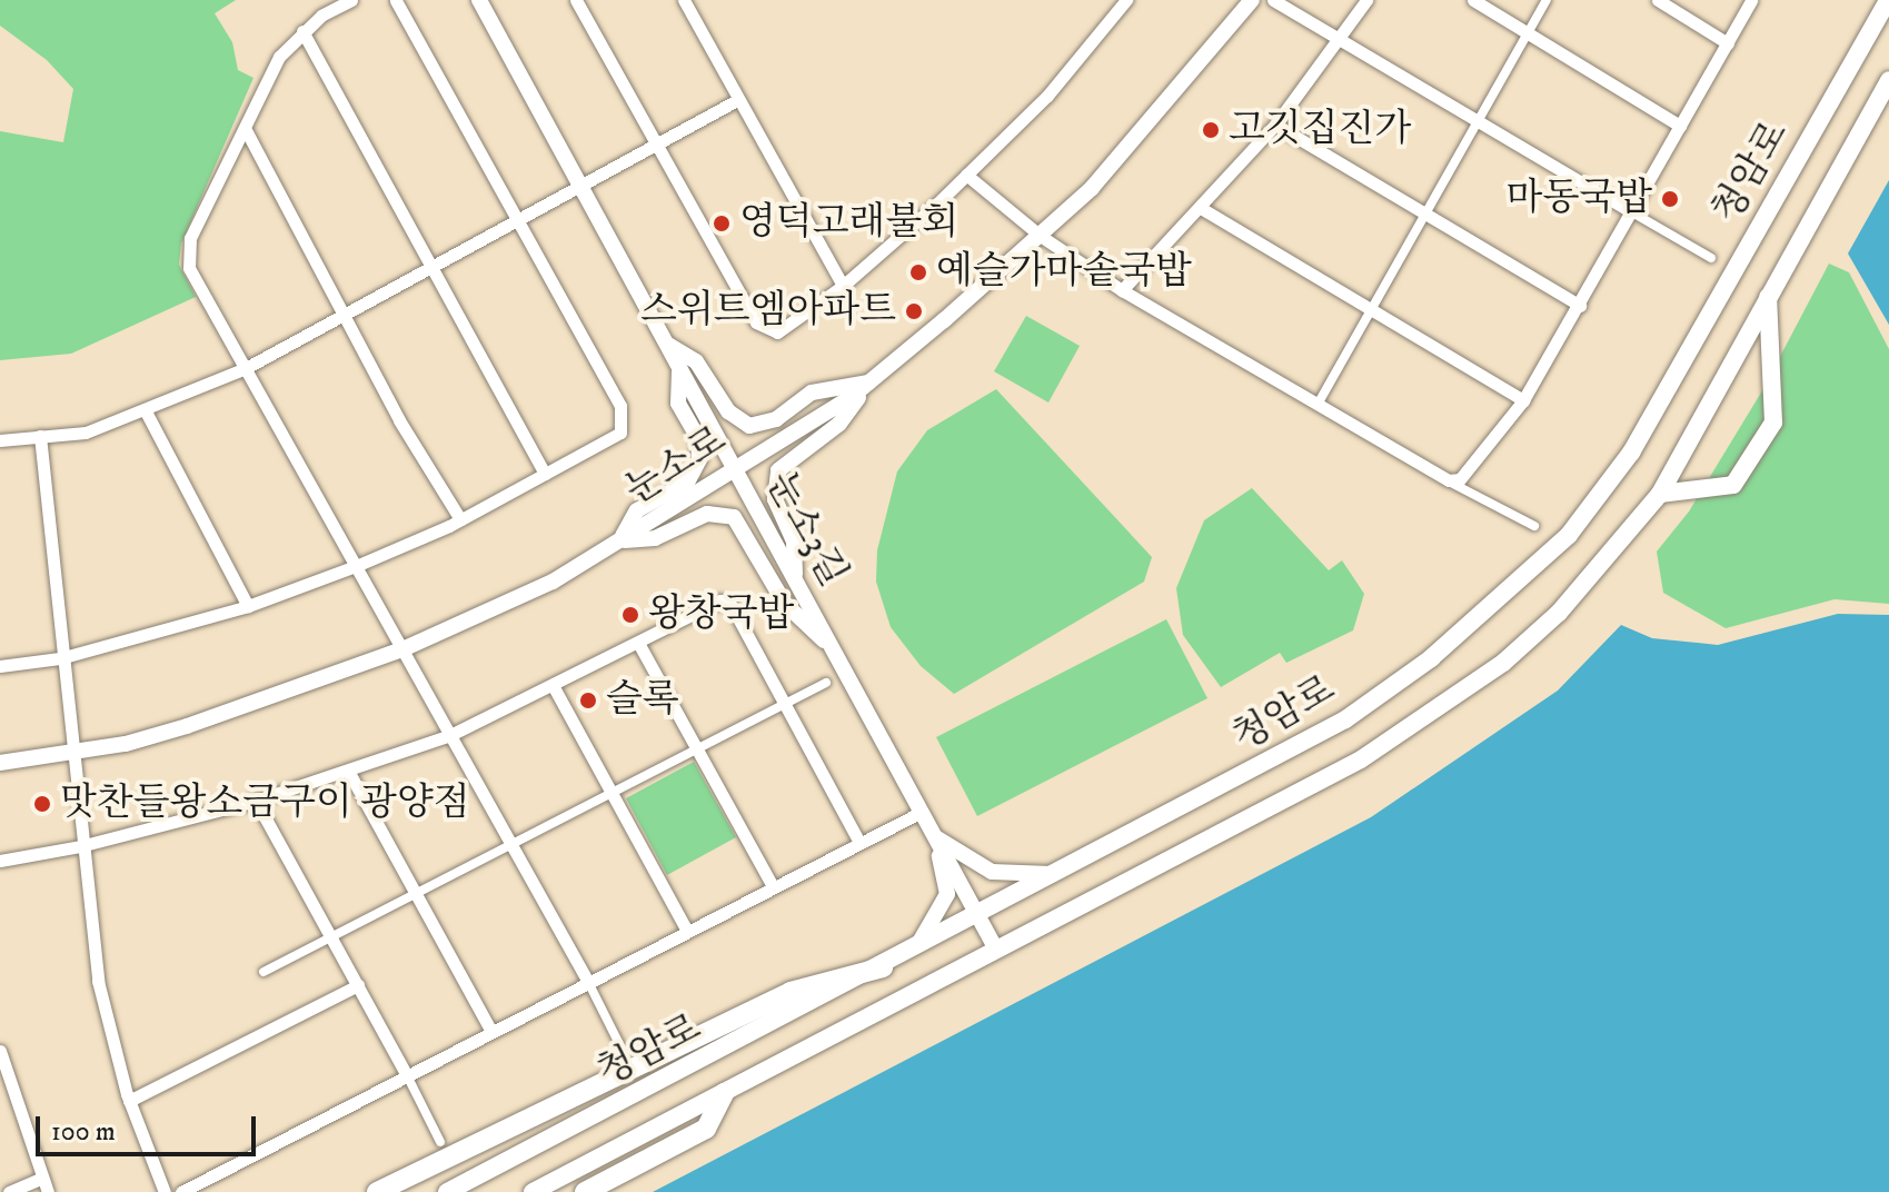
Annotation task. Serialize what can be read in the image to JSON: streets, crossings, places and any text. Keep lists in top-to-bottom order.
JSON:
{
  "streets": {
    "main road": ["청암로"],
    "street": ["눈소로", "눈소3길"]
  },
  "crossings": [
    ["청암로", "눈소3길"],
    ["눈소로", "눈소3길"]
  ],
  "places": [
    "고깃집진가",
    "마동국밥",
    "영덕고래불회",
    "예슬가마솥국밥",
    "스위트엠아파트",
    "왕창국밥",
    "슬록",
    "맛찬들왕소금구이 광양점"
  ],
  "scale_bar": "100 m"
}
